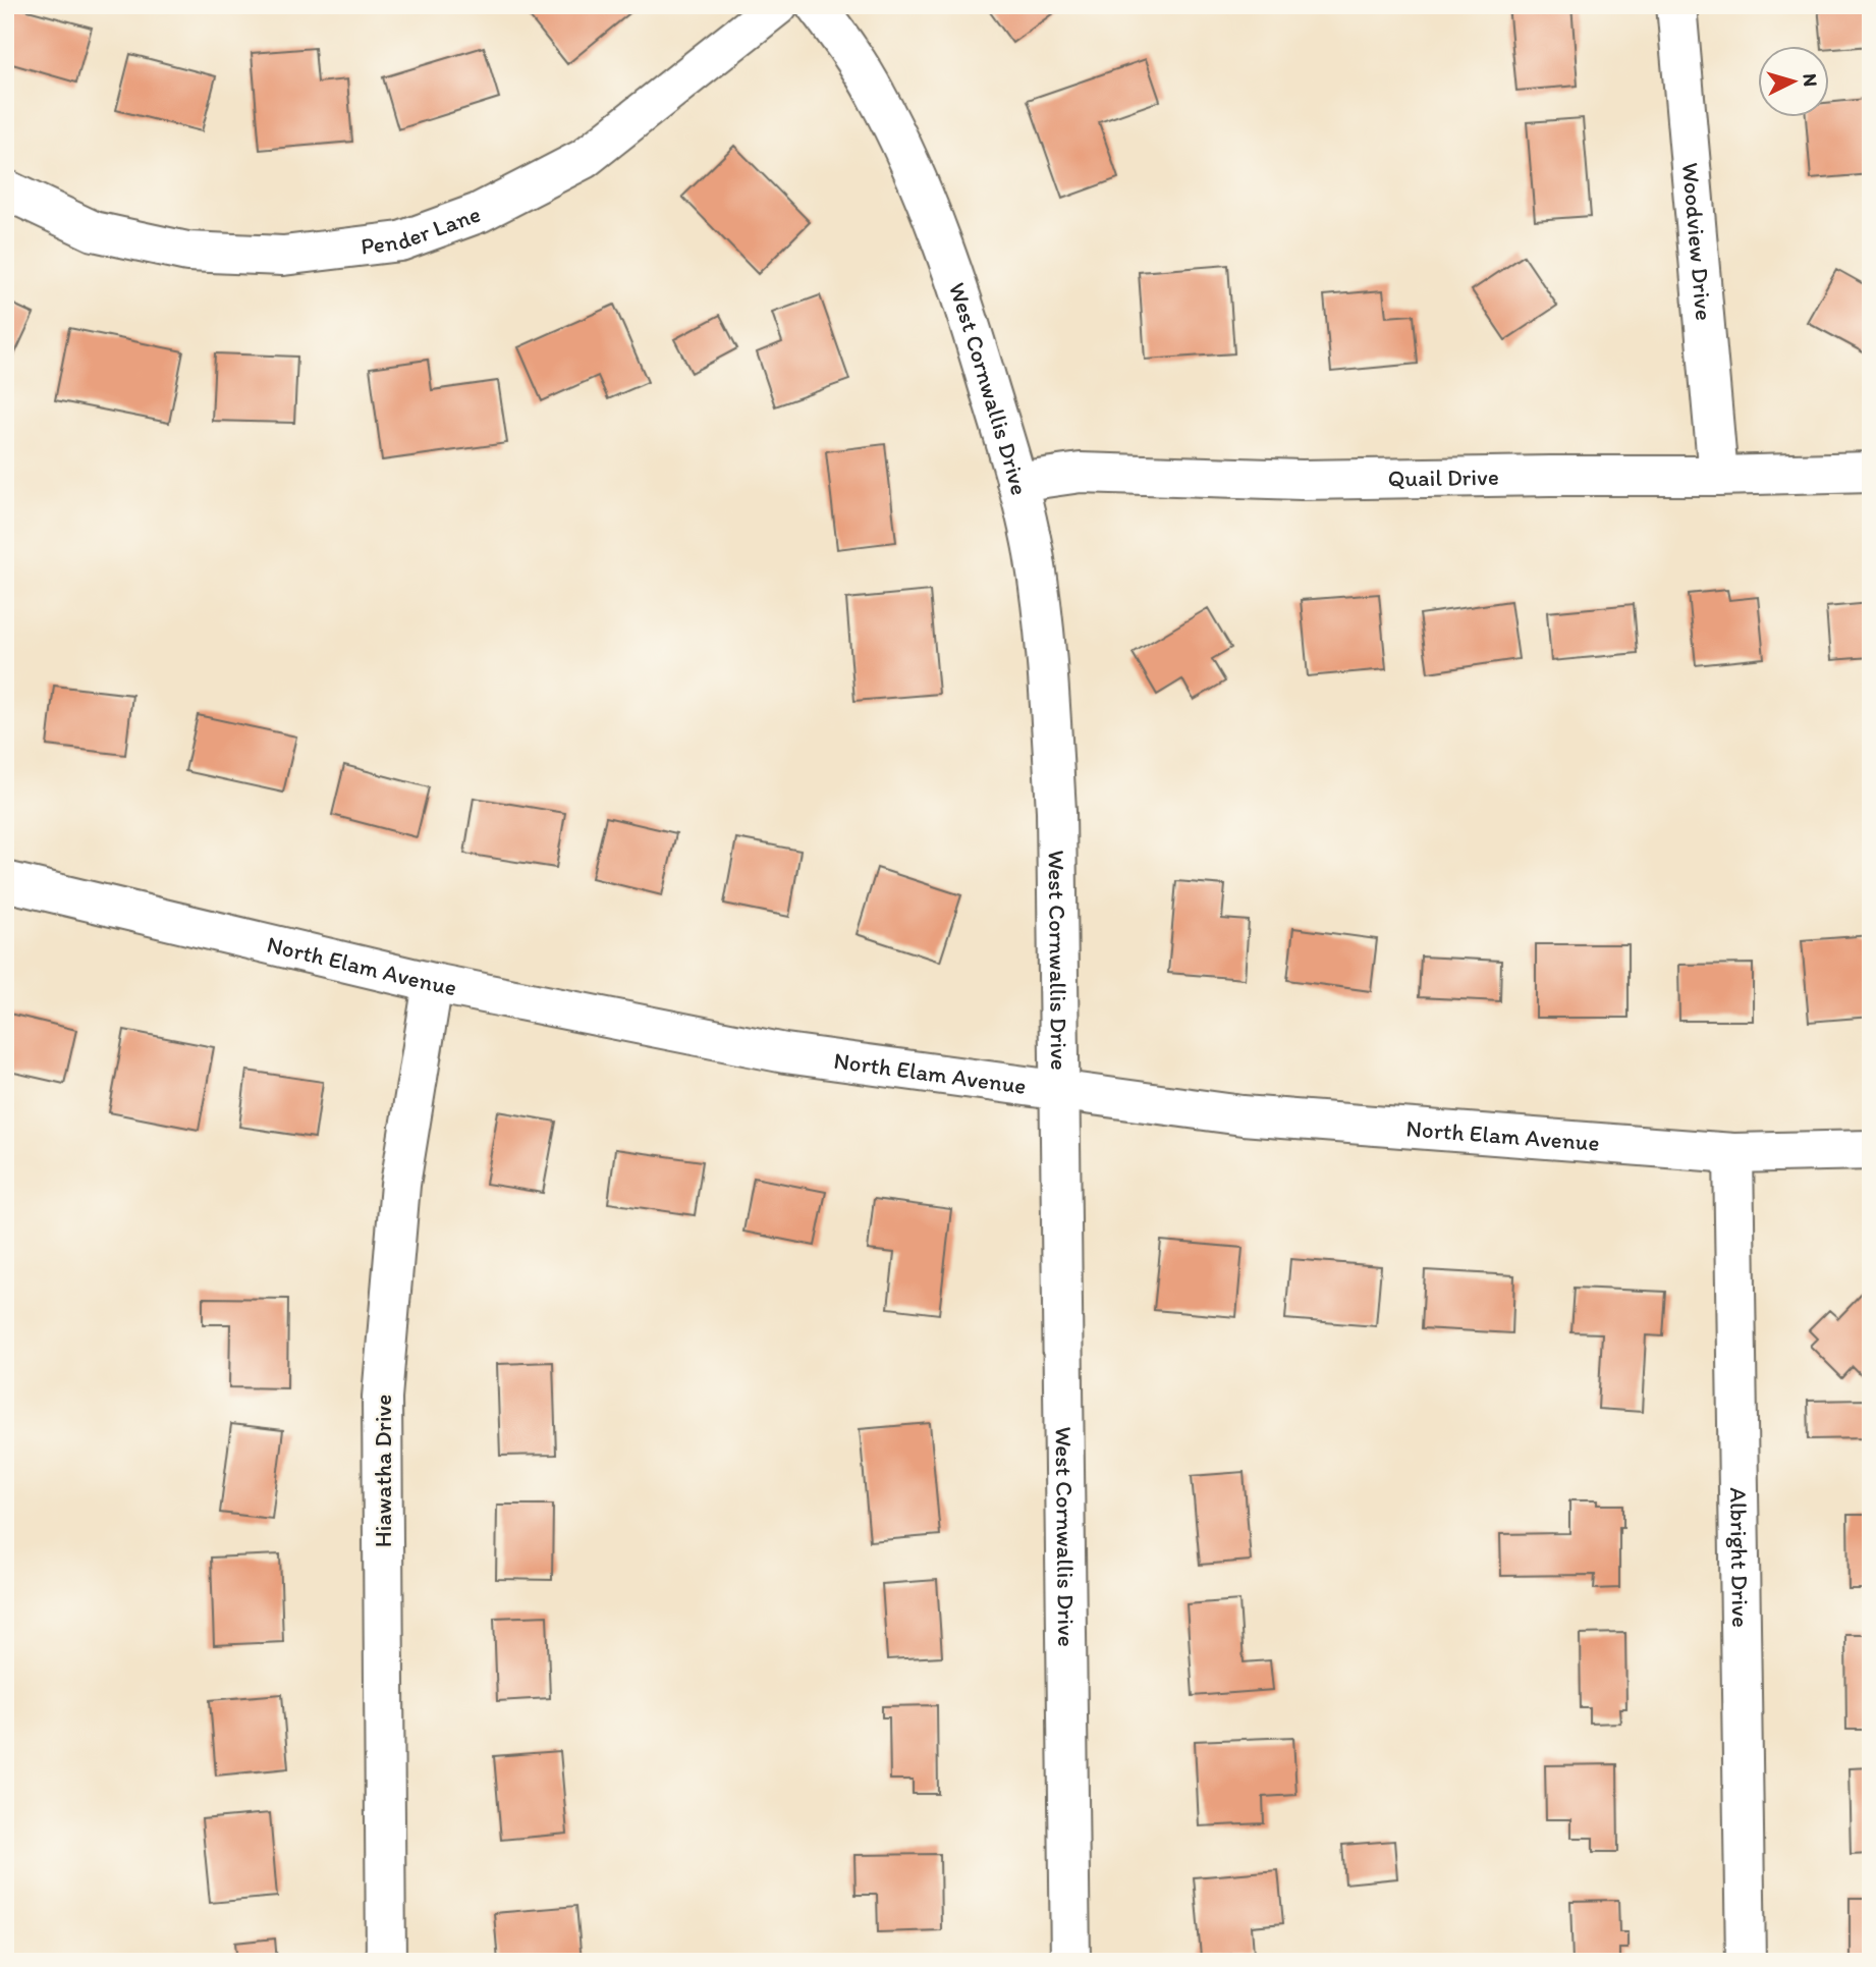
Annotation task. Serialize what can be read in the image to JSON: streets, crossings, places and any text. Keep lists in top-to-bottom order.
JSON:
{
  "streets": {
    "street": [
      "Pender Lane",
      "Woodview Drive",
      "West Cornwallis Drive",
      "Quail Drive",
      "North Elam Avenue",
      "Hiawatha Drive",
      "Albright Drive"
    ]
  },
  "crossings": [
    ["Woodview Drive", "Quail Drive"],
    ["West Cornwallis Drive", "Quail Drive"],
    ["West Cornwallis Drive", "North Elam Avenue"],
    ["North Elam Avenue", "Hiawatha Drive"],
    ["North Elam Avenue", "Albright Drive"]
  ],
  "north": "right"
}
